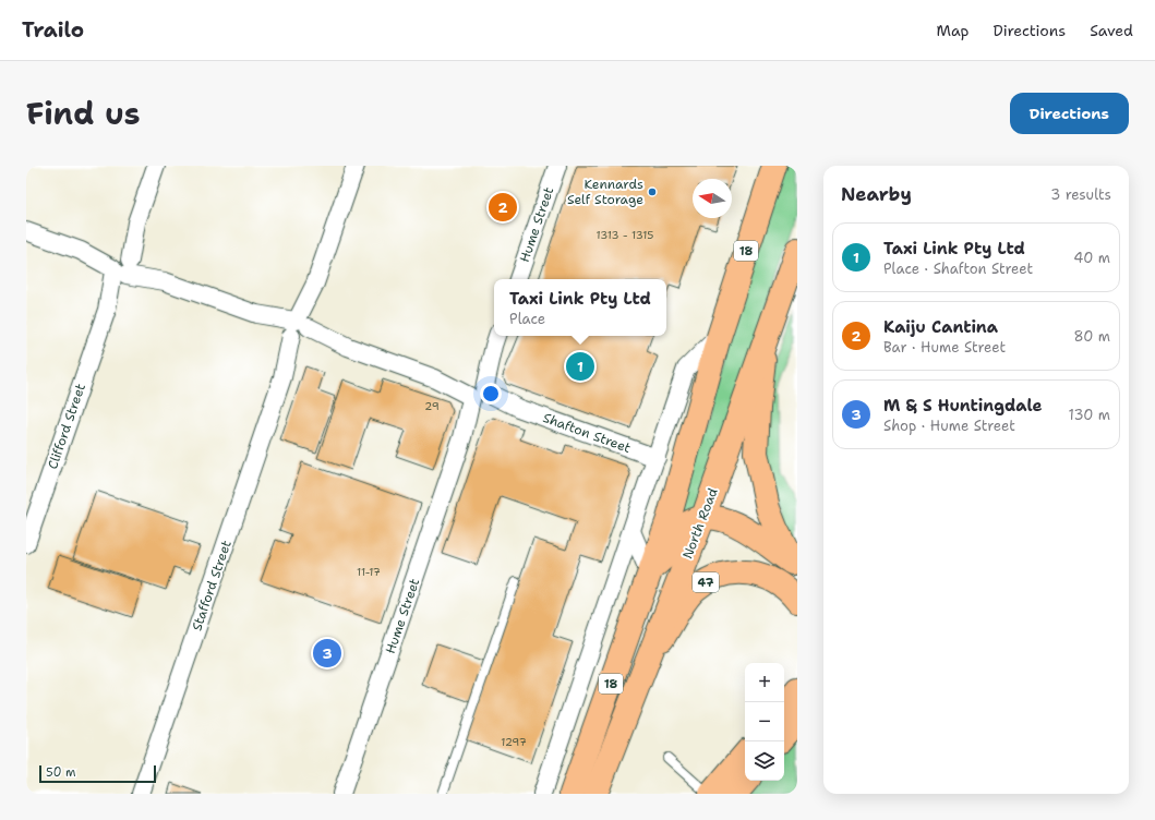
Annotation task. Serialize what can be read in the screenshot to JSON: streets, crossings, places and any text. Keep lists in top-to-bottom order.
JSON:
{
  "streets": {
    "main road": ["18", "North Road", "47"],
    "street": [
      "Hume Street",
      "Clifford Street",
      "Shafton Street",
      "Stafford Street"
    ]
  },
  "crossings": [
    ["Hume Street", "Shafton Street"],
    ["Clifford Street", "Shafton Street"],
    ["Shafton Street", "Stafford Street"],
    ["North Road", "47"]
  ],
  "places": ["Kennards Self Storage"],
  "house_numbers": [
    "1313 - 1315",
    "29",
    "11-17",
    "1297"
  ],
  "scale_bar": "50 m",
  "north": "left",
  "page": {
    "header": "Trailo",
    "nav": ["Map", "Directions", "Saved"],
    "title": "Find us",
    "buttons": "Directions",
    "heading": ["Nearby", "3 results"],
    "pins": ["2", "1", "3"],
    "list": [
      {
        "mark": "1",
        "name": "Taxi Link Pty Ltd",
        "note": "Place · Shafton Street",
        "value": "40 m"
      },
      {
        "mark": "2",
        "name": "Kaiju Cantina",
        "note": "Bar · Hume Street",
        "value": "80 m"
      },
      {
        "mark": "3",
        "name": "M & S Huntingdale",
        "note": "Shop · Hume Street",
        "value": "130 m"
      }
    ],
    "popup": ["Taxi Link Pty Ltd", "Place"],
    "map_buttons": ["+", "−"],
    "scale": "50 m"
  }
}
